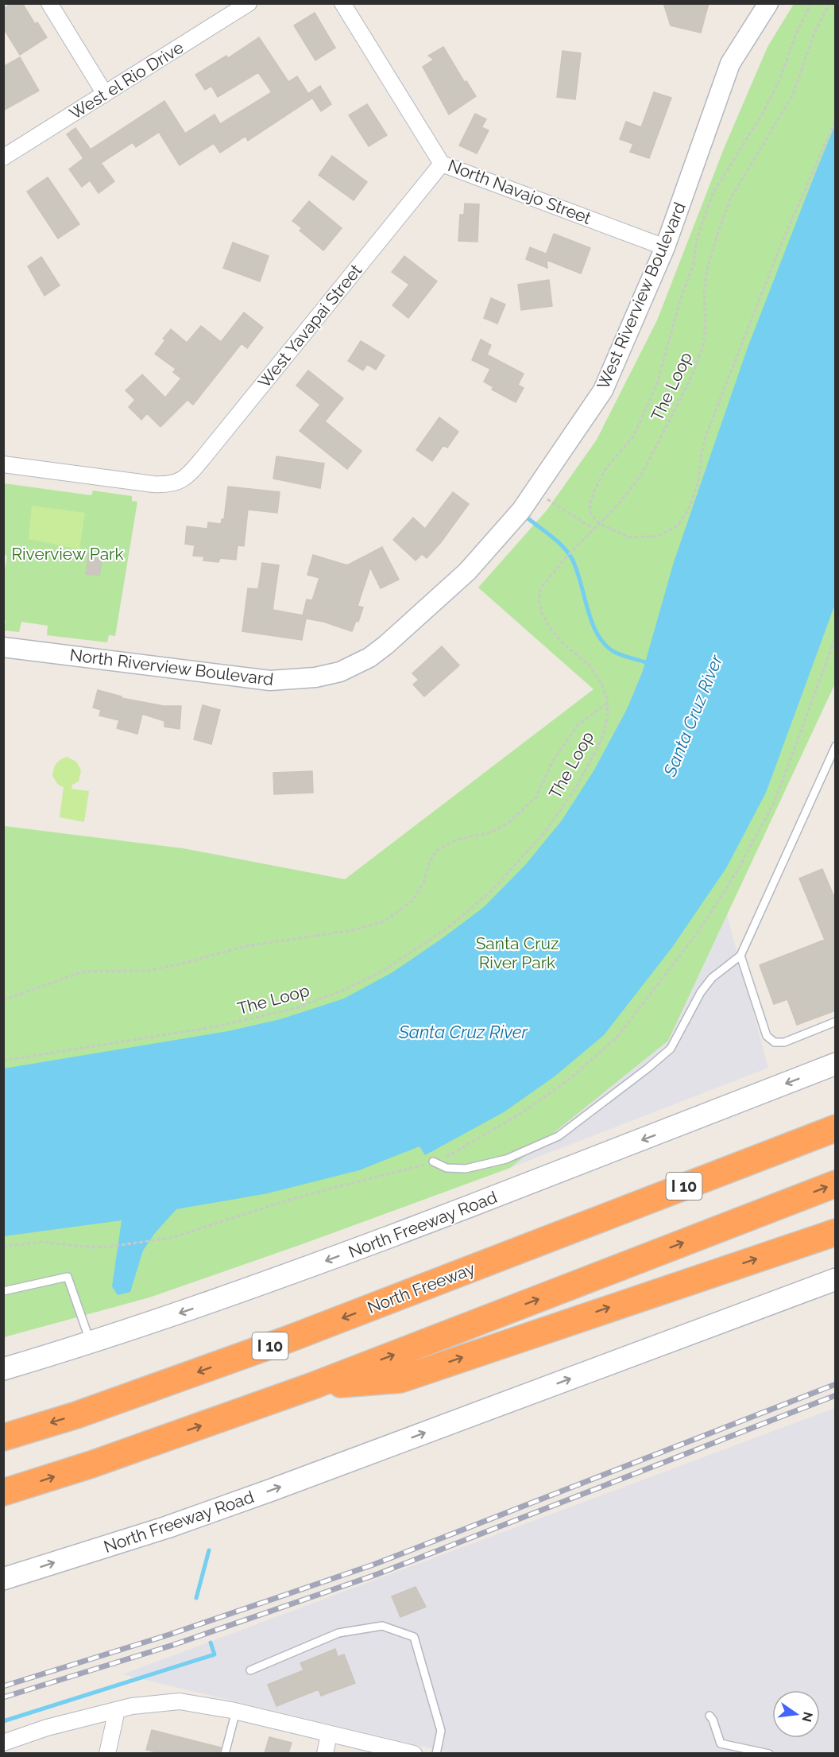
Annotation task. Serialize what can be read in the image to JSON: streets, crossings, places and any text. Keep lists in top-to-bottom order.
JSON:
{
  "streets": {
    "highway": ["I 10", "North Freeway"],
    "main road": ["North Freeway Road"],
    "street": [
      "West el Rio Drive",
      "North Navajo Street",
      "West Riverview Boulevard",
      "West Yavapai Street",
      "North Riverview Boulevard"
    ],
    "path": ["The Loop"]
  },
  "crossings": [
    ["North Navajo Street", "West Riverview Boulevard"],
    ["North Navajo Street", "West Yavapai Street"],
    ["West Riverview Boulevard", "North Riverview Boulevard"]
  ],
  "water": ["Santa Cruz River"],
  "parks": ["Riverview Park", "Santa Cruz River Park"],
  "north": "right"
}
